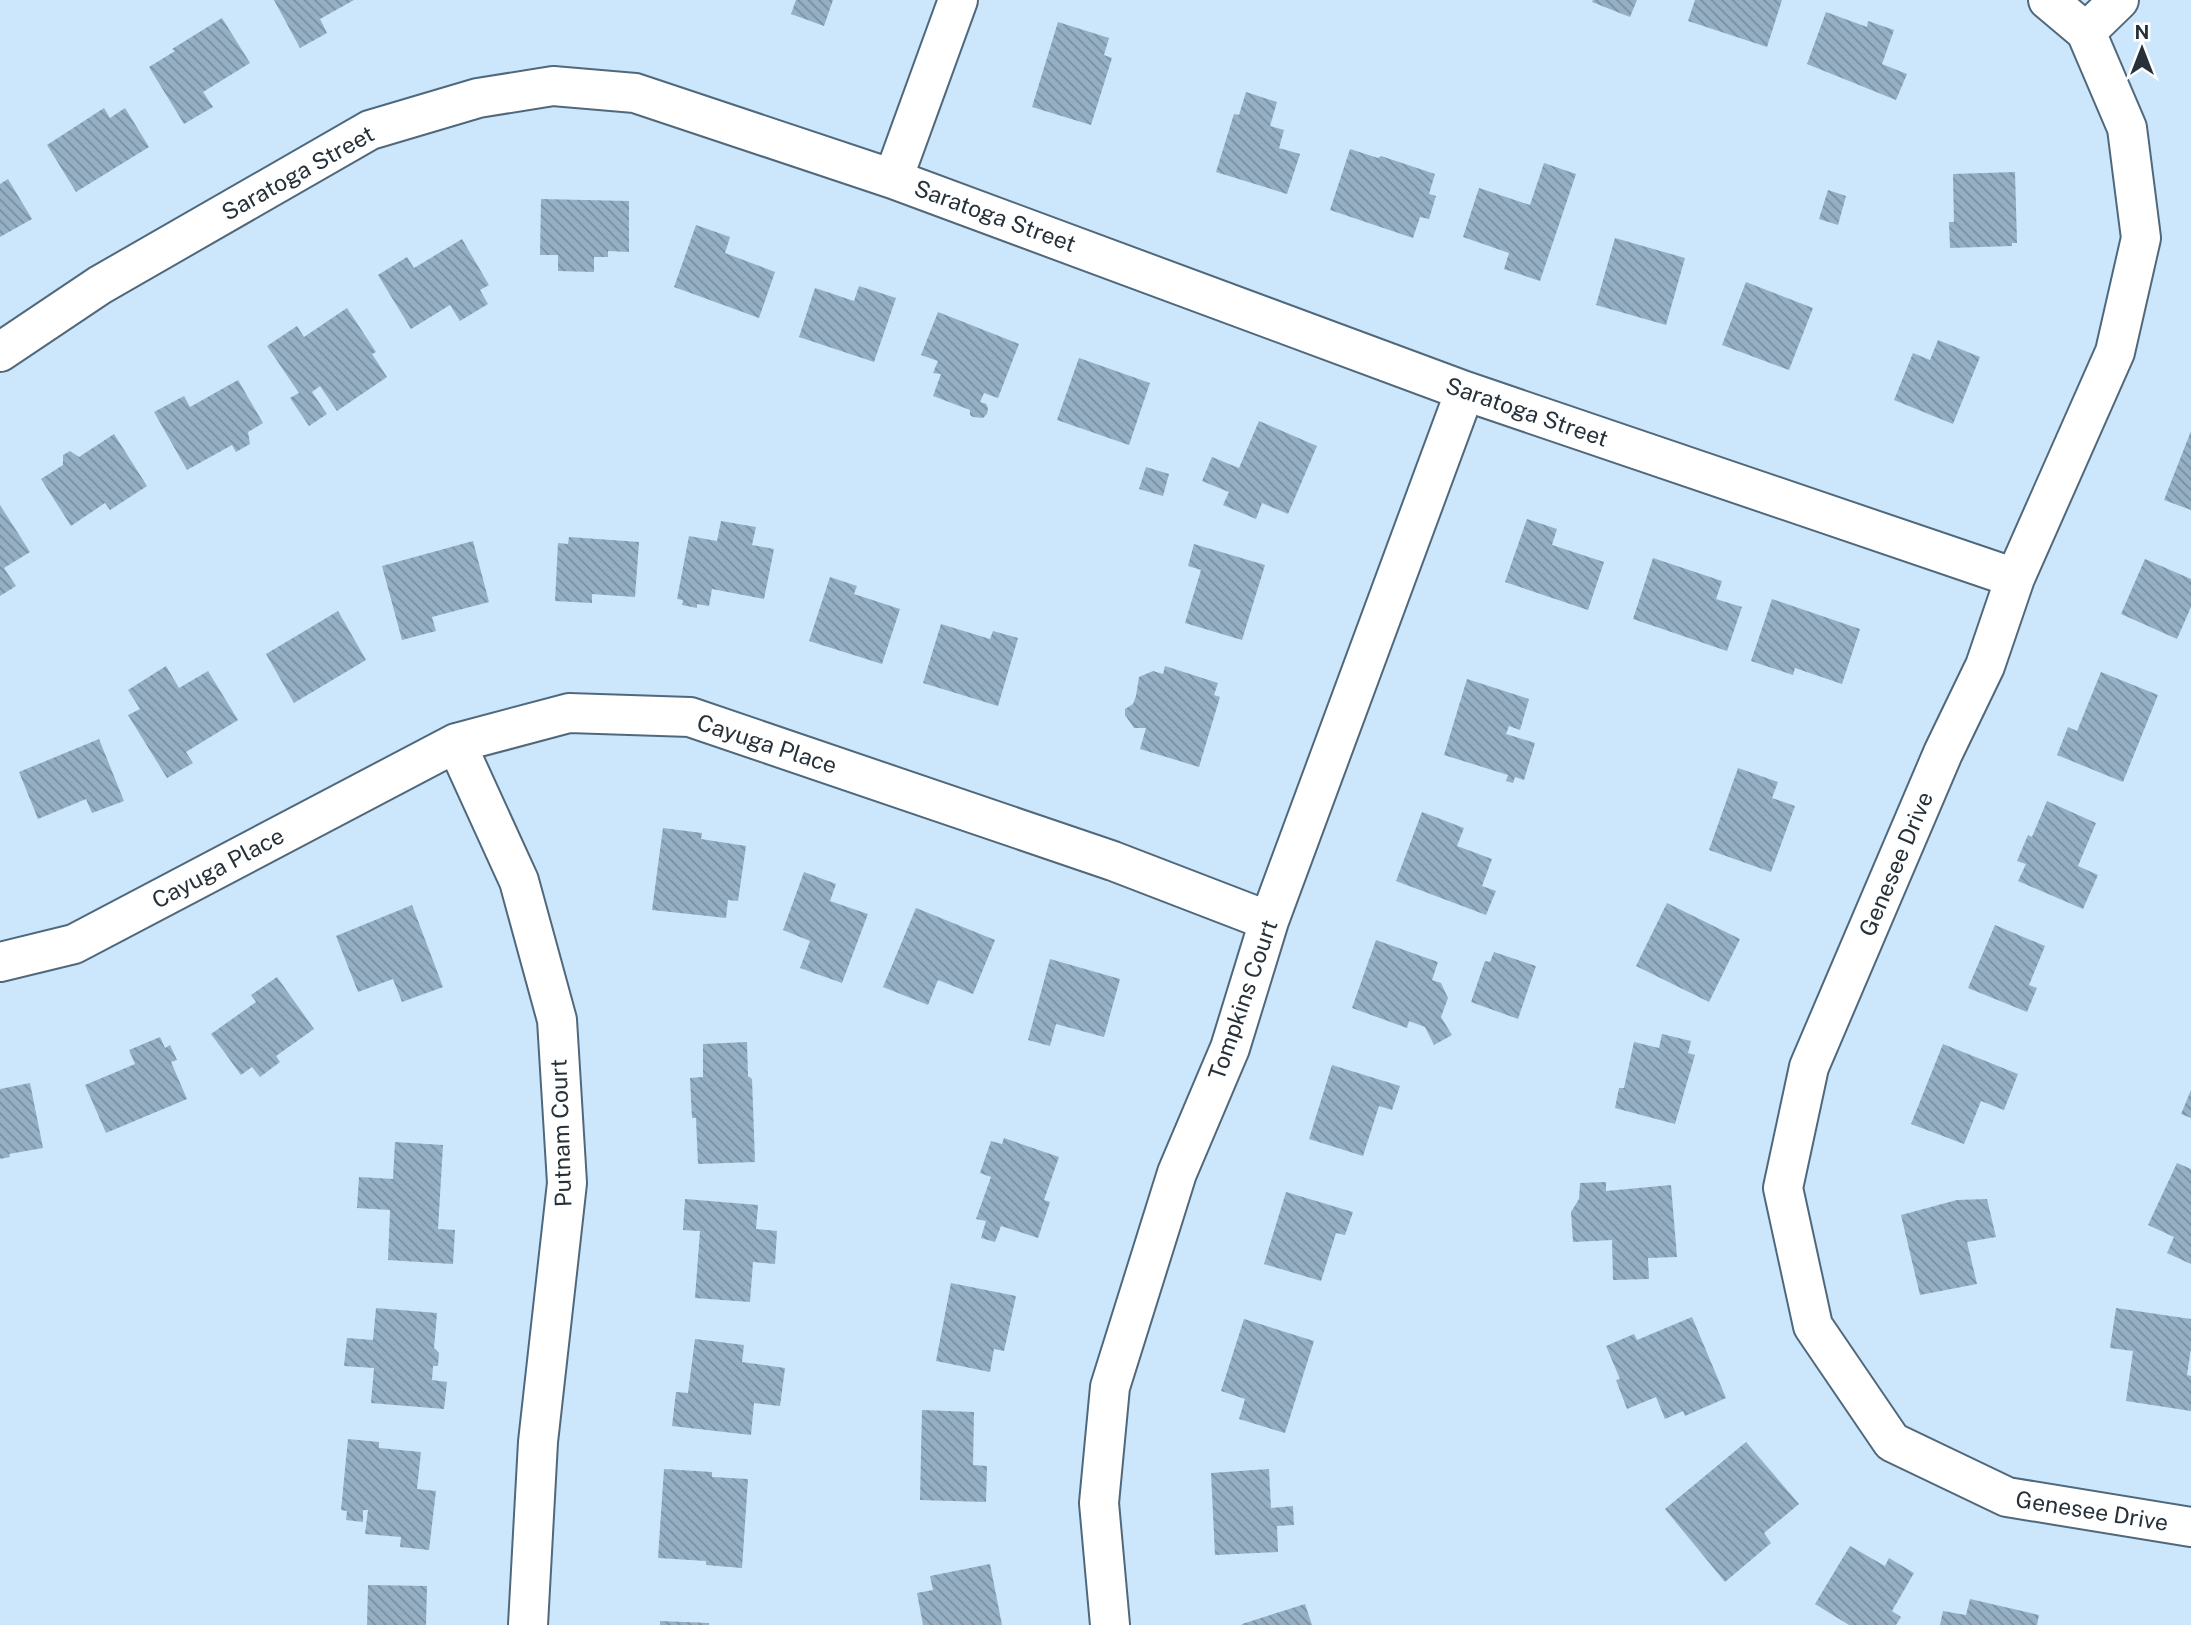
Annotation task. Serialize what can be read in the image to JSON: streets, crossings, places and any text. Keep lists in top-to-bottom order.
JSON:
{
  "streets": {
    "street": [
      "Saratoga Street",
      "Cayuga Place",
      "Genesee Drive",
      "Tompkins Court",
      "Putnam Court"
    ]
  },
  "crossings": [
    ["Saratoga Street", "Genesee Drive"],
    ["Saratoga Street", "Tompkins Court"],
    ["Cayuga Place", "Tompkins Court"],
    ["Cayuga Place", "Putnam Court"]
  ],
  "north": "top"
}
